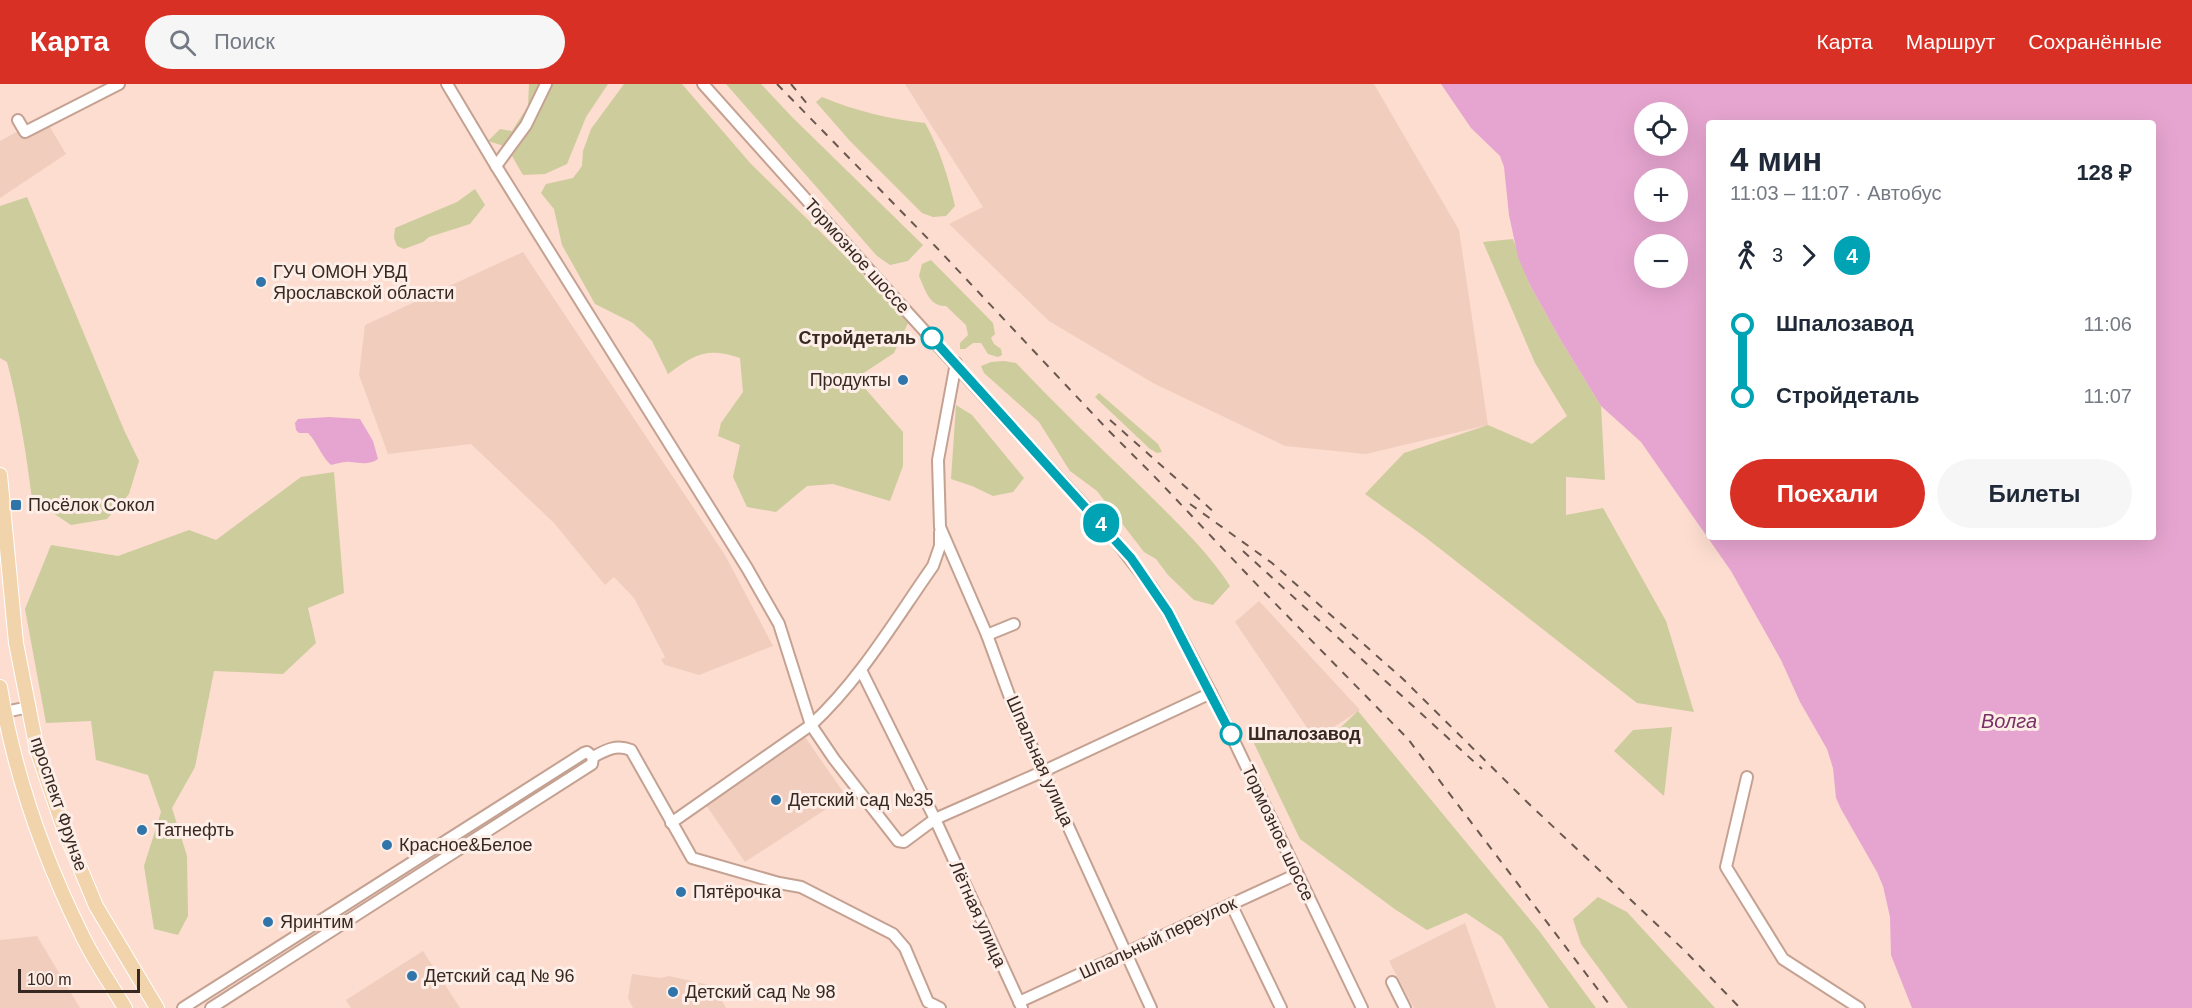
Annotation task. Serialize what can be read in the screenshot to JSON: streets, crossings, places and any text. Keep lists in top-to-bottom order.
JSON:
{
  "streets": {
    "main road": ["проспект Фрунзе"],
    "street": [
      "Тормозное шоссе",
      "Шпальная улица",
      "Лётная улица",
      "Шпальный переулок"
    ]
  },
  "crossings": [
    ["Тормозное шоссе", "Шпальная улица"],
    ["Тормозное шоссе", "Шпальный переулок"],
    ["Шпальная улица", "Шпальный переулок"],
    ["Лётная улица", "Шпальный переулок"]
  ],
  "water": ["Волга"],
  "places": {
    "other": [
      "ГУЧ ОМОН УВД Ярославской области",
      "Стройдеталь",
      "Продукты",
      "Шпалозавод",
      "Детский сад №35",
      "Татнефть",
      "Красное&Белое",
      "Пятёрочка",
      "Яринтим",
      "Детский сад № 96",
      "Детский сад № 98"
    ],
    "transit": ["Посёлок Сокол"]
  },
  "lines": ["bus line 4"],
  "scale_bar": "100 m",
  "page": {
    "header": "Карта",
    "search": "Поиск",
    "nav": ["Карта", "Маршрут", "Сохранённые"],
    "on_map": "4",
    "map_buttons": ["+", "−"],
    "heading": ["4 мин", "11:03 – 11:07 · Автобус", "128 ₽"],
    "legs": ["3", "4"],
    "list": [
      {
        "name": "Шпалозавод",
        "value": "11:06"
      },
      {
        "name": "Стройдеталь",
        "value": "11:07"
      }
    ],
    "buttons": ["Поехали", "Билеты"],
    "scale": "100 m"
  }
}
